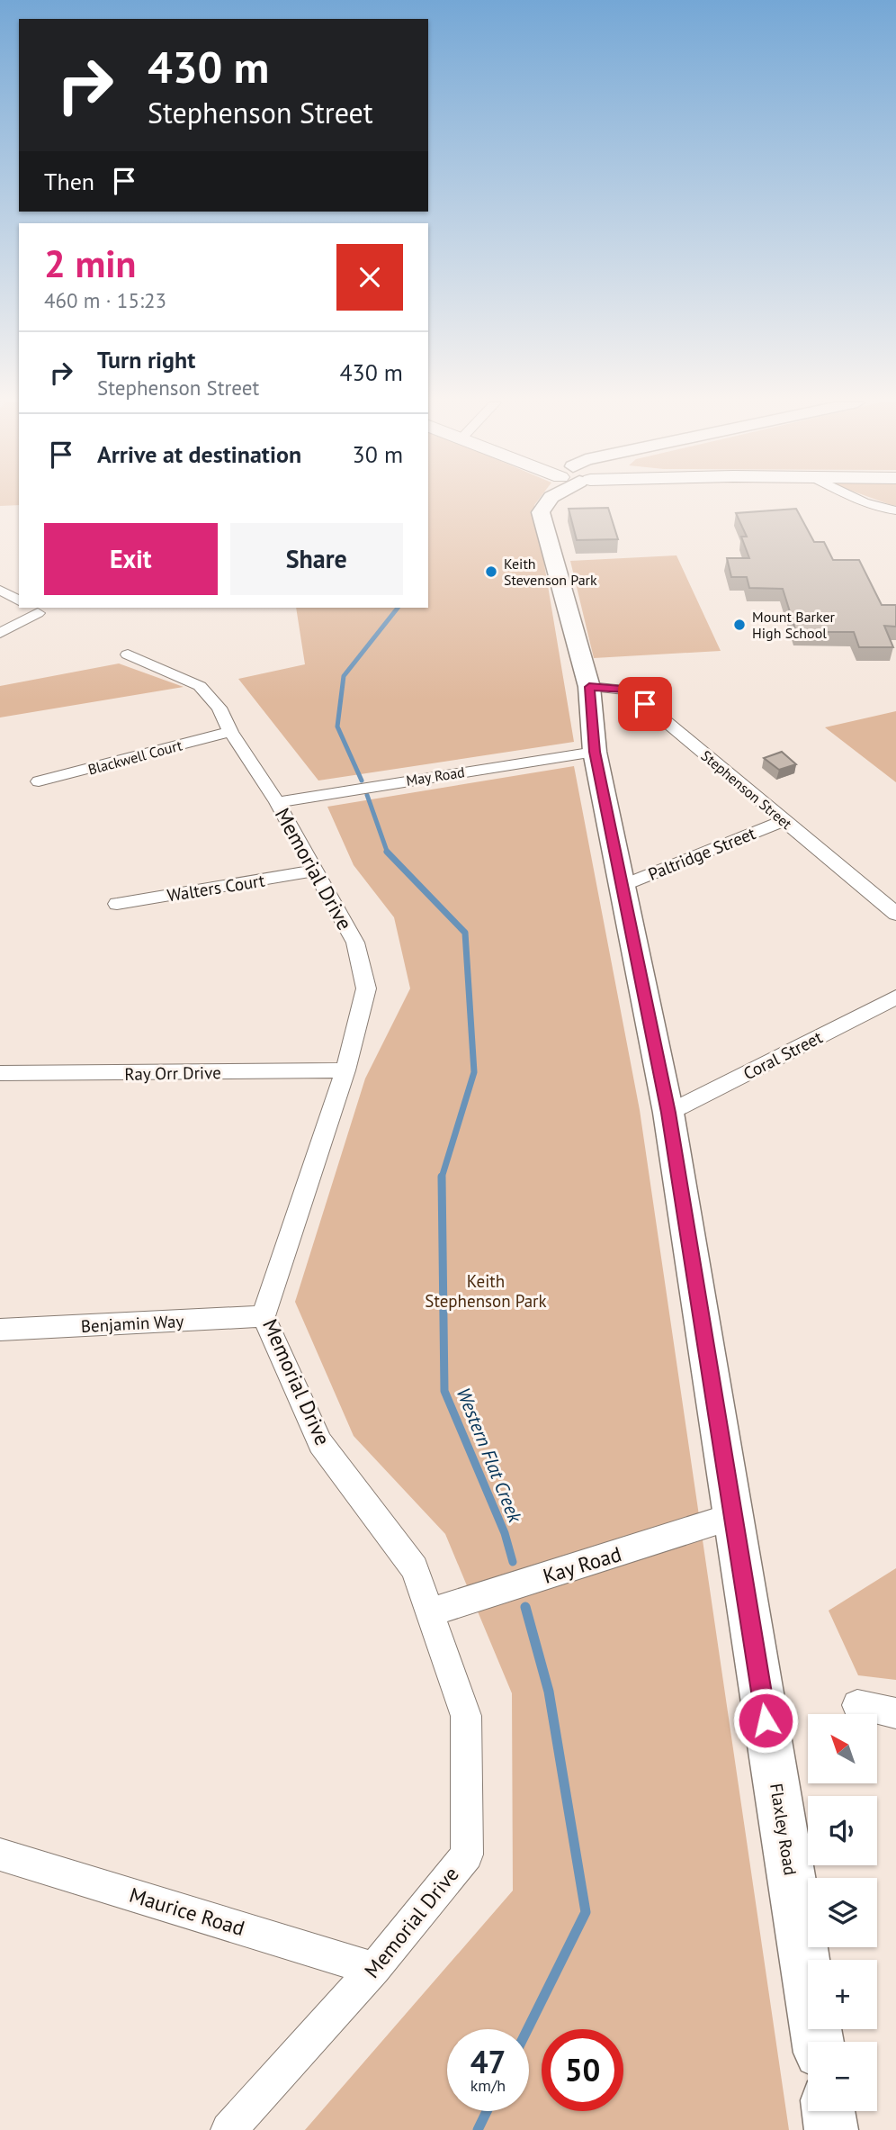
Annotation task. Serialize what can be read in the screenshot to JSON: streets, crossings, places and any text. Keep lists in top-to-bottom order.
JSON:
{
  "streets": {
    "main road": ["Flaxley Road"],
    "street": [
      "Blackwell Court",
      "May Road",
      "Stephenson Street",
      "Paltridge Street",
      "Memorial Drive",
      "Walters Court",
      "Coral Street",
      "Ray Orr Drive",
      "Benjamin Way",
      "Kay Road",
      "Maurice Road"
    ]
  },
  "crossings": [
    ["Blackwell Court", "Memorial Drive"],
    ["May Road", "Memorial Drive"],
    ["May Road", "Flaxley Road"],
    ["Stephenson Street", "Paltridge Street"],
    ["Stephenson Street", "Flaxley Road"],
    ["Paltridge Street", "Flaxley Road"],
    ["Memorial Drive", "Walters Court"],
    ["Memorial Drive", "Ray Orr Drive"],
    ["Memorial Drive", "Benjamin Way"],
    ["Memorial Drive", "Kay Road"],
    ["Memorial Drive", "Maurice Road"],
    ["Coral Street", "Flaxley Road"],
    ["Kay Road", "Flaxley Road"]
  ],
  "water": ["Western Flat Creek"],
  "parks": ["Keith Stephenson Park"],
  "places": ["Keith Stevenson Park", "Mount Barker High School"],
  "north": "top left",
  "page": {
    "turn": ["430 m", "Stephenson Street"],
    "then": "Then",
    "heading": ["2 min", "460 m · 15:23"],
    "list": [
      {
        "name": "Turn right",
        "note": "Stephenson Street",
        "value": "430 m"
      },
      {
        "name": "Arrive at destination",
        "value": "30 m"
      }
    ],
    "buttons": ["Exit", "Share"],
    "map_buttons": ["+", "−"],
    "speed": "47 km/h",
    "limit": "50"
  }
}
